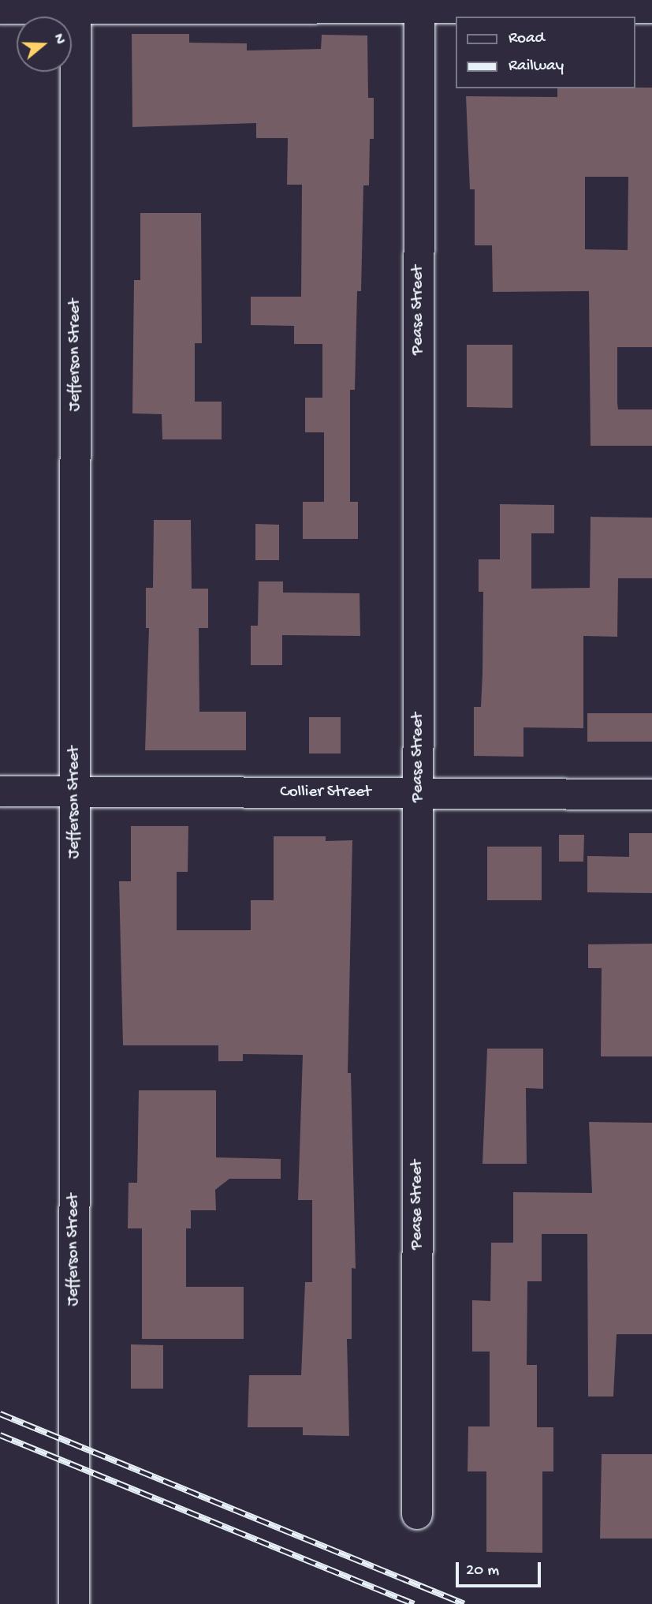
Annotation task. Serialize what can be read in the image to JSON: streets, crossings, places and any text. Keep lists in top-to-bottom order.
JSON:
{
  "streets": {
    "street": ["Pease Street", "Jefferson Street", "Collier Street"]
  },
  "crossings": [
    ["Pease Street", "Collier Street"],
    ["Jefferson Street", "Collier Street"]
  ],
  "legend": ["Road", "Railway"],
  "scale_bar": "20 m",
  "north": "right"
}
